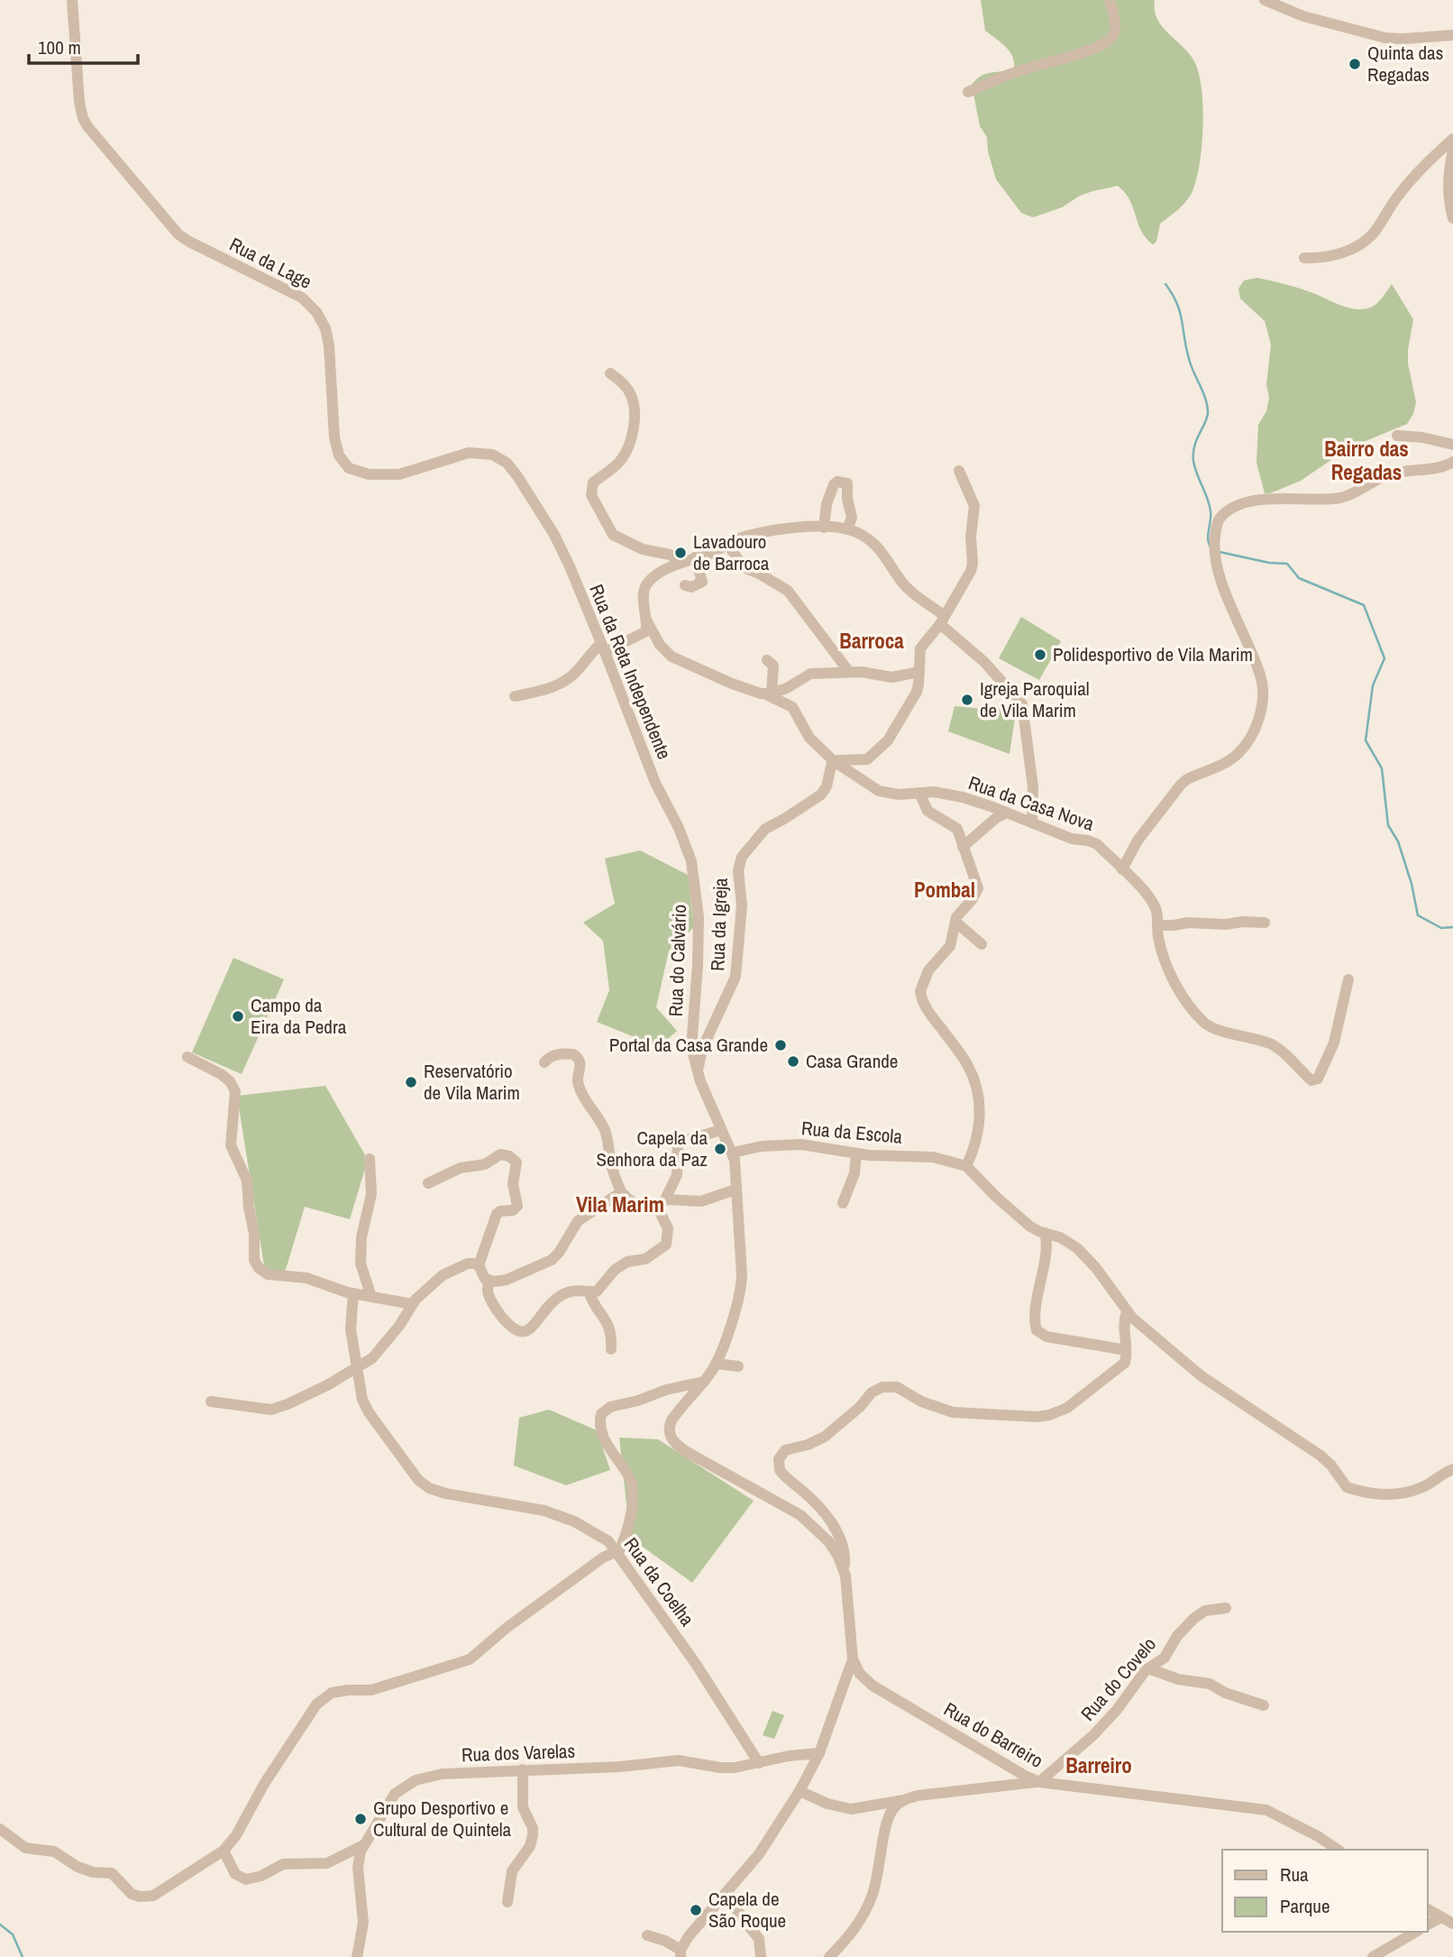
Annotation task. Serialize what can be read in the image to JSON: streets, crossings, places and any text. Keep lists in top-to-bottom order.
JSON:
{
  "streets": {
    "street": [
      "Rua da Lage",
      "Rua da Reta Independente",
      "Rua da Casa Nova",
      "Rua da Igreja",
      "Rua do Calvário",
      "Rua da Escola",
      "Rua da Coelha",
      "Rua do Covelo",
      "Rua do Barreiro",
      "Rua dos Varelas"
    ]
  },
  "crossings": [
    ["Rua da Lage", "Rua da Reta Independente"],
    ["Rua da Reta Independente", "Rua do Calvário"],
    ["Rua da Casa Nova", "Rua da Igreja"],
    ["Rua da Igreja", "Rua do Calvário"],
    ["Rua do Calvário", "Rua da Escola"],
    ["Rua da Coelha", "Rua dos Varelas"],
    ["Rua do Covelo", "Rua do Barreiro"]
  ],
  "districts": [
    "Bairro das Regadas",
    "Barroca",
    "Pombal",
    "Vila Marim",
    "Barreiro"
  ],
  "places": [
    "Quinta das Regadas",
    "Lavadouro de Barroca",
    "Polidesportivo de Vila Marim",
    "Igreja Paroquial de Vila Marim",
    "Campo da Eira da Pedra",
    "Portal da Casa Grande",
    "Casa Grande",
    "Reservatório de Vila Marim",
    "Capela da Senhora da Paz",
    "Grupo Desportivo e Cultural de Quintela",
    "Capela de São Roque"
  ],
  "legend": ["Rua", "Parque"],
  "scale_bar": "100 m"
}
